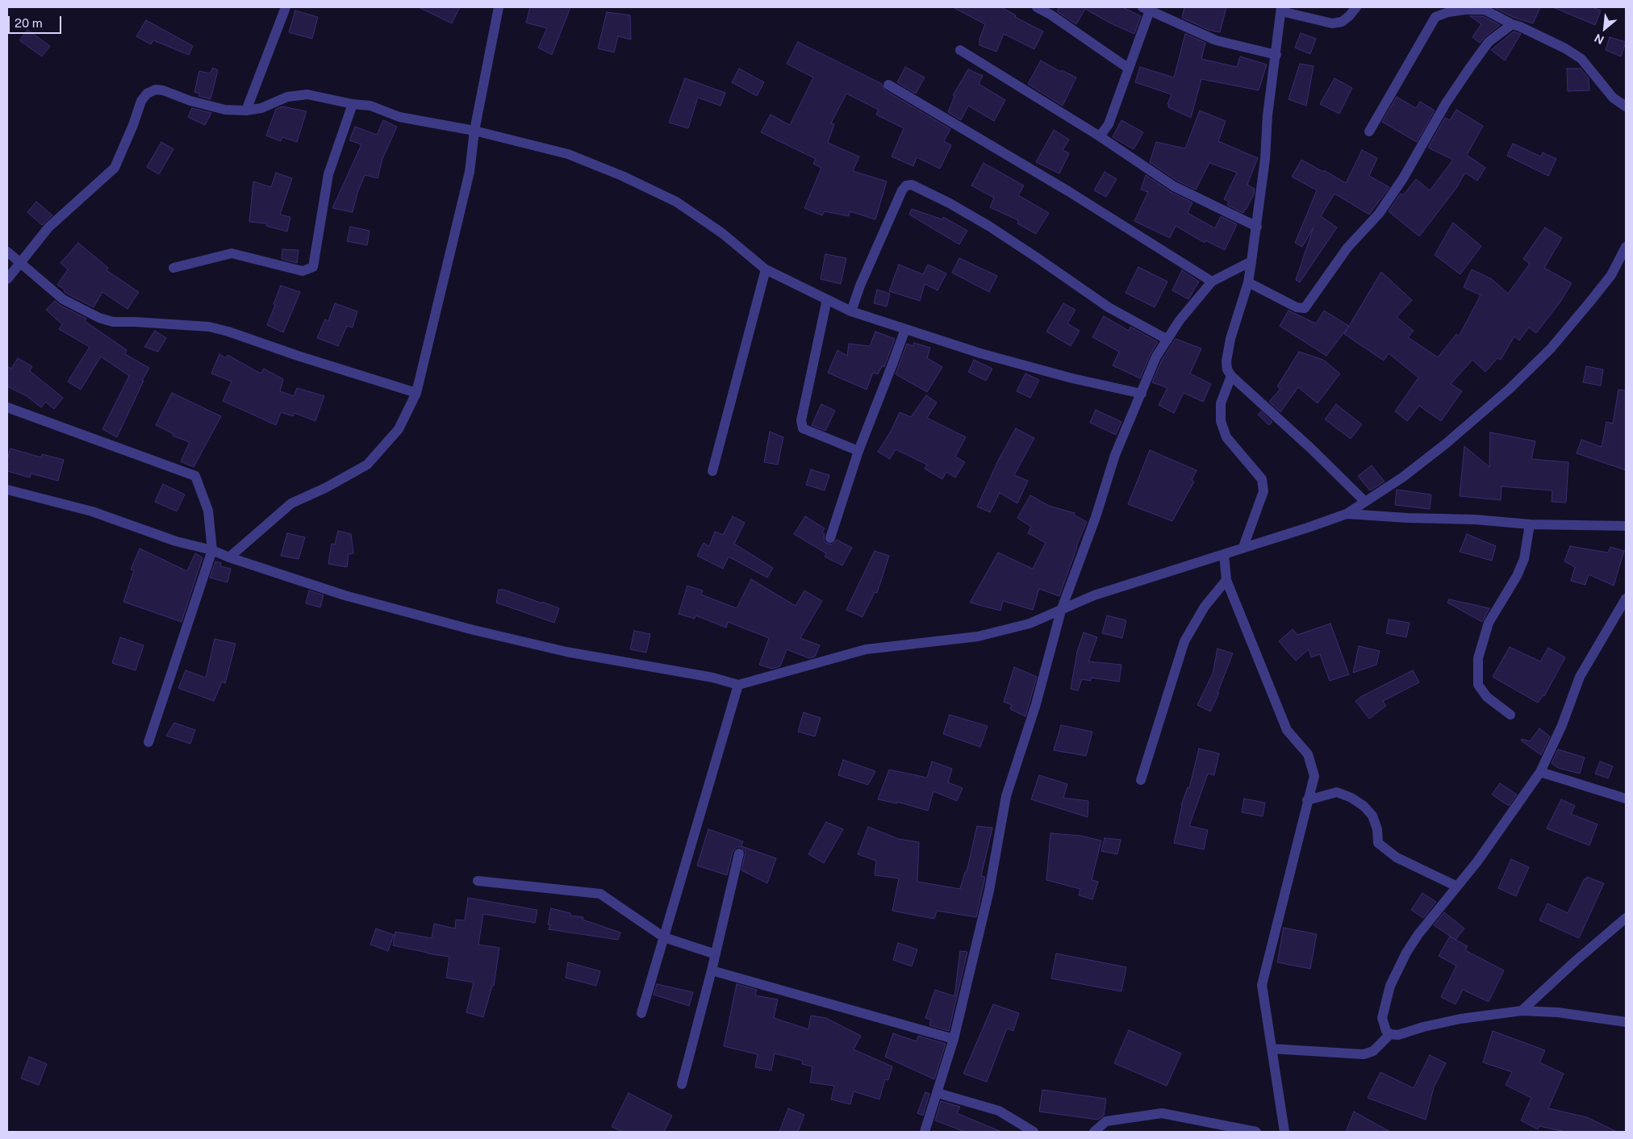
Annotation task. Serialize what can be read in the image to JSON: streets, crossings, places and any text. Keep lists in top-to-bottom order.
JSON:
{
  "scale_bar": "20 m",
  "north": "bottom left"
}
